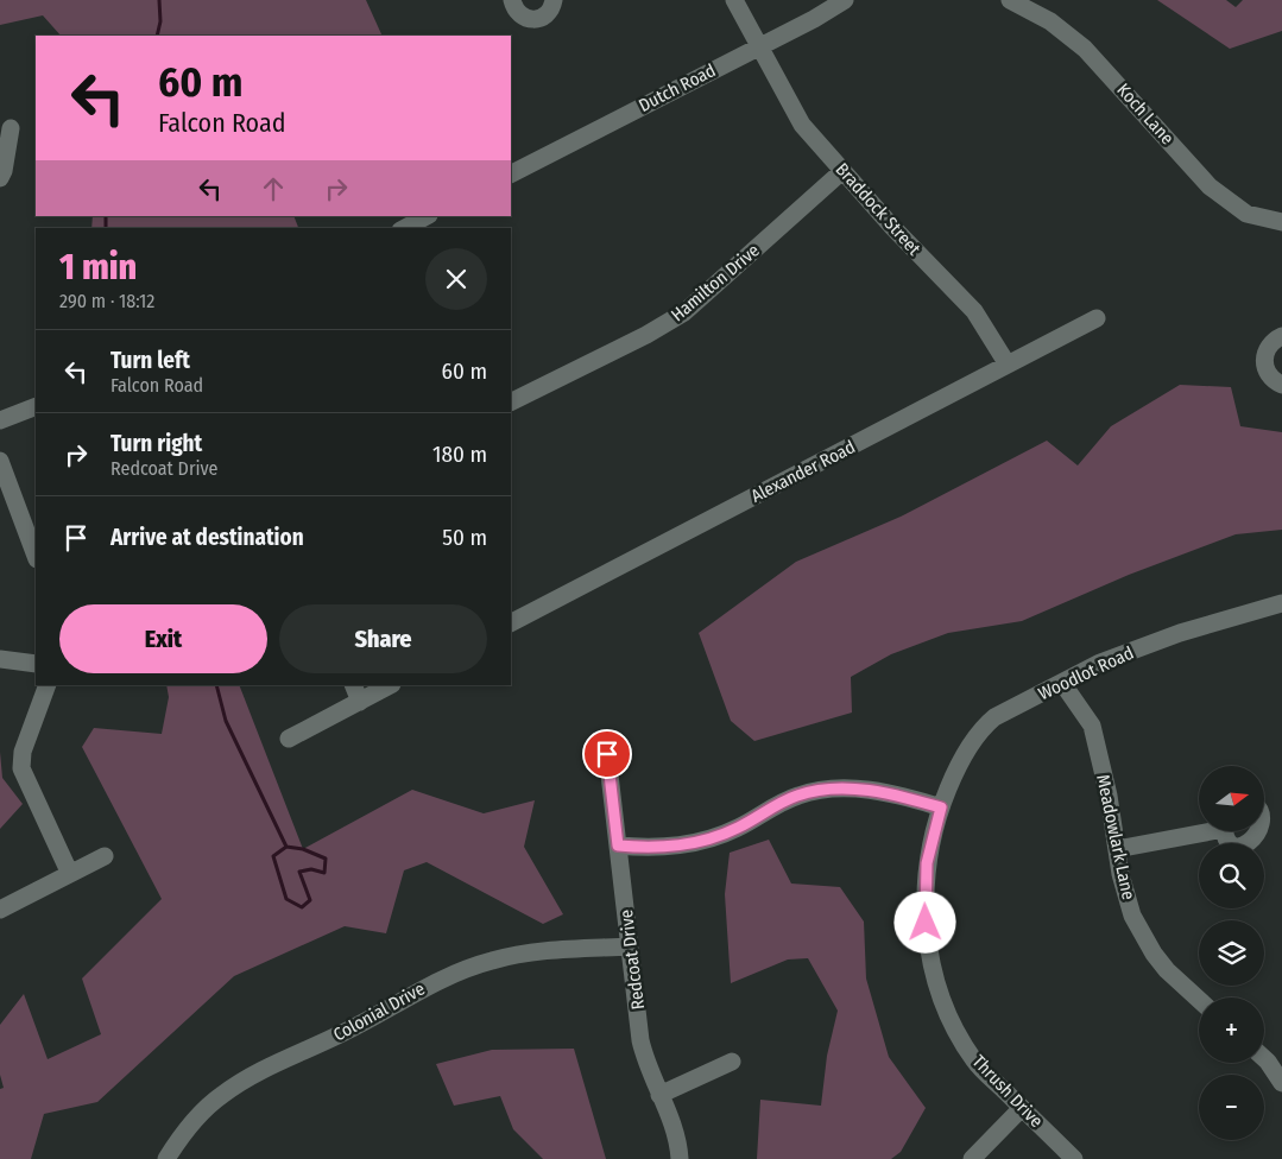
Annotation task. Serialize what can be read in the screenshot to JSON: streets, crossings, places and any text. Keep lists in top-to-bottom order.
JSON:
{
  "streets": {
    "street": [
      "Dutch Road",
      "Koch Lane",
      "Braddock Street",
      "Hamilton Drive",
      "Alexander Road",
      "Woodlot Road",
      "Meadowlark Lane",
      "Redcoat Drive",
      "Colonial Drive",
      "Thrush Drive"
    ]
  },
  "crossings": [
    ["Dutch Road", "Braddock Street"],
    ["Braddock Street", "Hamilton Drive"],
    ["Braddock Street", "Alexander Road"],
    ["Woodlot Road", "Meadowlark Lane"],
    ["Woodlot Road", "Thrush Drive"],
    ["Redcoat Drive", "Colonial Drive"]
  ],
  "north": "right",
  "page": {
    "turn": ["60 m", "Falcon Road"],
    "heading": ["1 min", "290 m · 18:12"],
    "list": [
      {
        "name": "Turn left",
        "note": "Falcon Road",
        "value": "60 m"
      },
      {
        "name": "Turn right",
        "note": "Redcoat Drive",
        "value": "180 m"
      },
      {
        "name": "Arrive at destination",
        "value": "50 m"
      }
    ],
    "buttons": ["Exit", "Share"],
    "map_buttons": ["+", "−"]
  }
}
